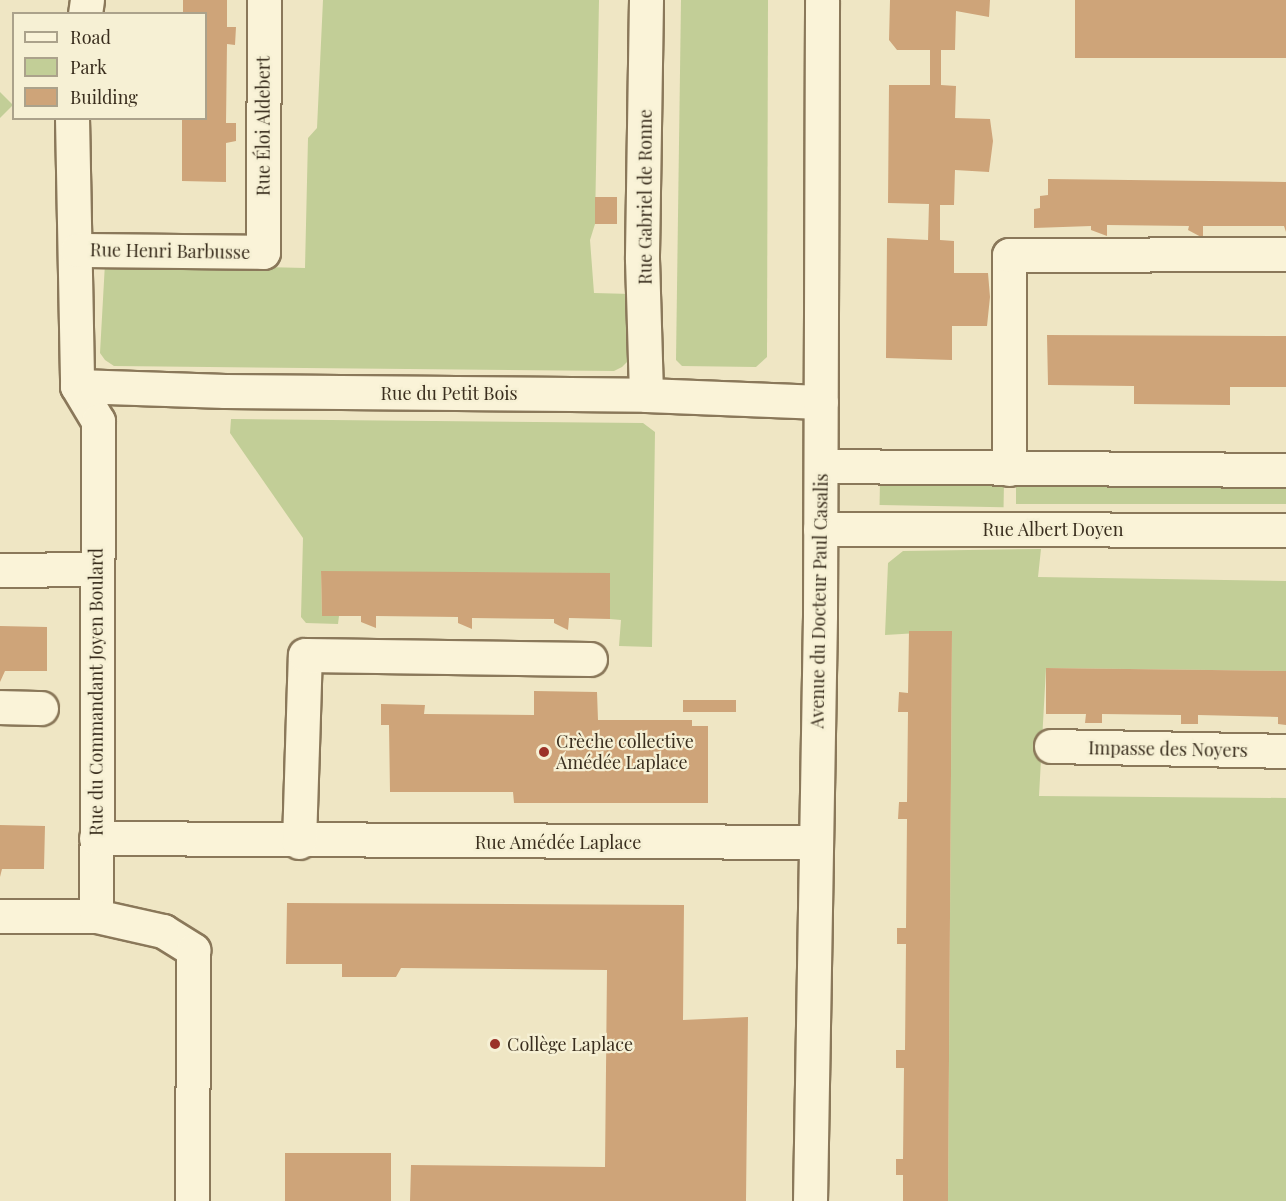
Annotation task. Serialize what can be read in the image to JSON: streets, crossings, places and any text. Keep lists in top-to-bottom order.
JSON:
{
  "streets": {
    "street": [
      "Rue Éloi Aldebert",
      "Rue Gabriel de Ronne",
      "Rue Henri Barbusse",
      "Rue du Petit Bois",
      "Rue Albert Doyen",
      "Avenue du Docteur Paul Casalis",
      "Rue du Commandant Joyen Boulard",
      "Impasse des Noyers",
      "Rue Amédée Laplace"
    ]
  },
  "crossings": [
    ["Rue Éloi Aldebert", "Rue Henri Barbusse"],
    ["Rue Gabriel de Ronne", "Rue du Petit Bois"],
    ["Rue du Petit Bois", "Avenue du Docteur Paul Casalis"],
    ["Rue du Petit Bois", "Rue du Commandant Joyen Boulard"],
    ["Rue Albert Doyen", "Avenue du Docteur Paul Casalis"],
    ["Avenue du Docteur Paul Casalis", "Rue Amédée Laplace"],
    ["Rue du Commandant Joyen Boulard", "Rue Amédée Laplace"]
  ],
  "places": ["Crèche collective Amédée Laplace", "Collège Laplace"],
  "legend": ["Road", "Park", "Building"]
}
